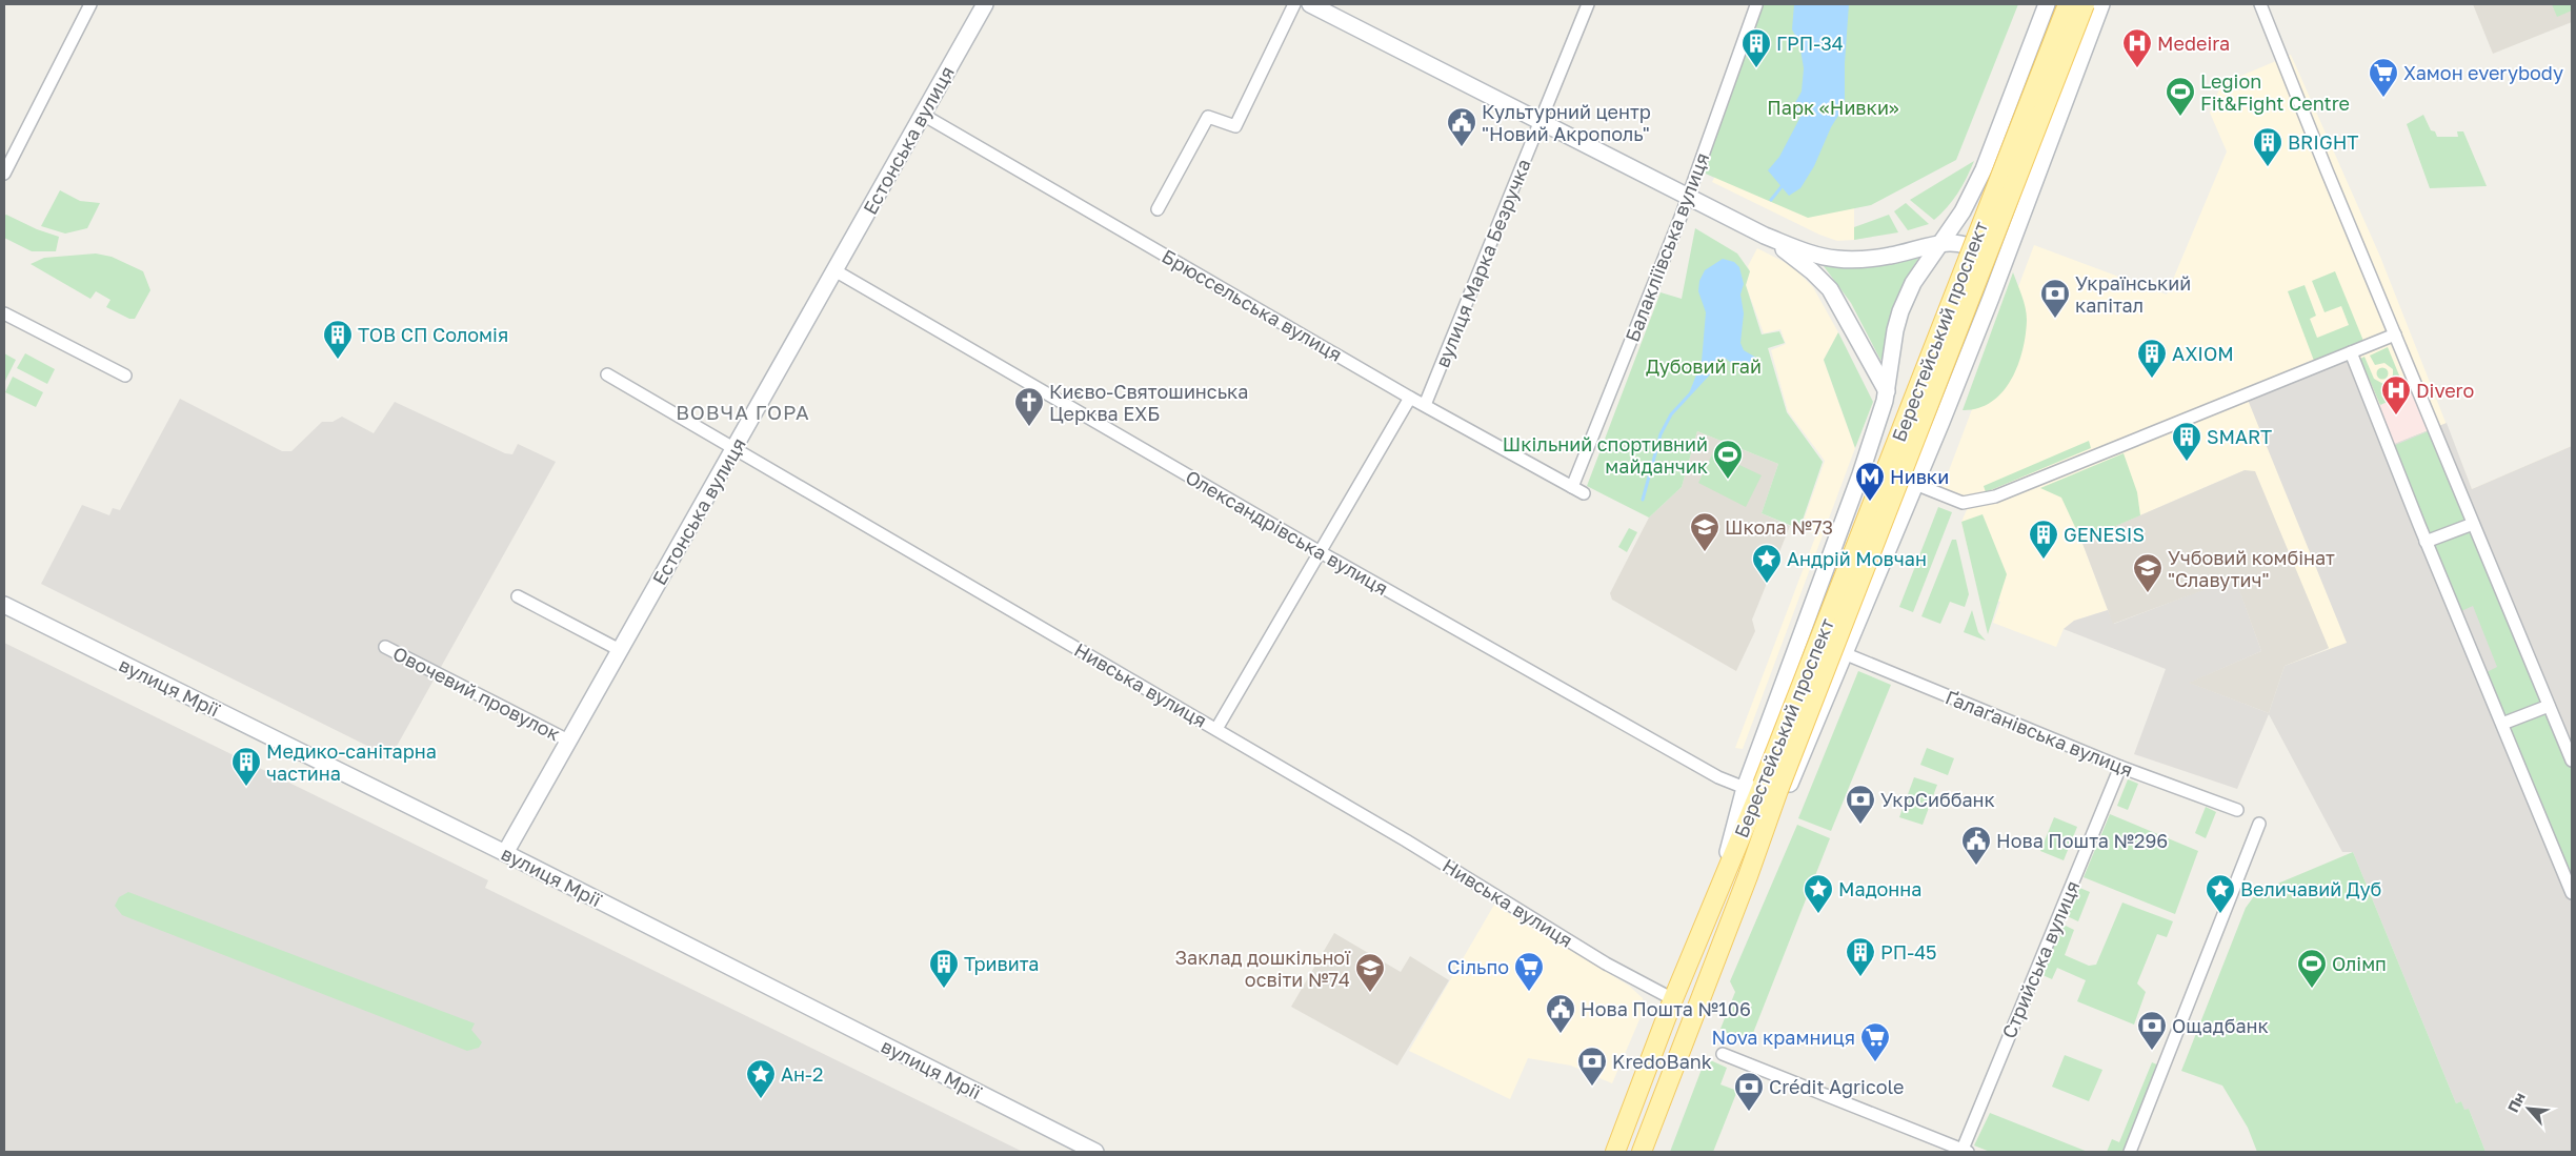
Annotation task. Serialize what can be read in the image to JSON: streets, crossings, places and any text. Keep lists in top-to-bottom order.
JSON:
{
  "streets": {
    "main road": ["Естонська вулиця", "Берестейський проспект", "вулиця Мрії"],
    "street": [
      "Балакліївська вулиця",
      "вулиця Марка Безручка",
      "Брюссельська вулиця",
      "Олександрівська вулиця",
      "Нивська вулиця",
      "Овочевий провулок",
      "Ґалаґанівська вулиця",
      "Стрийська вулиця"
    ]
  },
  "crossings": [
    ["Естонська вулиця", "Брюссельська вулиця"],
    ["Естонська вулиця", "Олександрівська вулиця"],
    ["Естонська вулиця", "Нивська вулиця"],
    ["Естонська вулиця", "вулиця Мрії"],
    ["Естонська вулиця", "Овочевий провулок"],
    ["Балакліївська вулиця", "Брюссельська вулиця"],
    ["вулиця Марка Безручка", "Брюссельська вулиця"],
    ["Берестейський проспект", "Олександрівська вулиця"],
    ["Берестейський проспект", "Нивська вулиця"],
    ["Берестейський проспект", "Ґалаґанівська вулиця"],
    ["Ґалаґанівська вулиця", "Стрийська вулиця"]
  ],
  "districts": ["ВОВЧА ГОРА"],
  "parks": ["Парк «Нивки»", "Дубовий гай"],
  "places": {
    "building": [
      "ГРП-34",
      "BRIGHT",
      "ТОВ СП Соломія",
      "AXIOM",
      "SMART",
      "GENESIS",
      "Медико-санітарна частина",
      "РП-45",
      "Тривита"
    ],
    "hospital": ["Medeira", "Divero"],
    "supermarket": ["Хамон everybody", "Сільпо", "Nova крамниця"],
    "sports": ["Legion Fit&Fight Centre", "Шкільний спортивний майданчик", "Олімп"],
    "public building": ["Культурний центр \"Новий Акрополь\"", "Нова Пошта №296", "Нова Пошта №106"],
    "bank": [
      "Український капітал",
      "УкрСиббанк",
      "Ощадбанк",
      "KredoBank",
      "Crédit Agricole"
    ],
    "church": ["Києво-Святошинська Церква ЕХБ"],
    "metro station": ["Нивки"],
    "school or university": ["Школа №73", "Учбовий комбінат \"Славутич\"", "Заклад дошкільної освіти №74"],
    "place": [
      "Андрій Мовчан",
      "Мадонна",
      "Величавий Дуб",
      "Ан-2"
    ]
  },
  "north": "top left"
}
